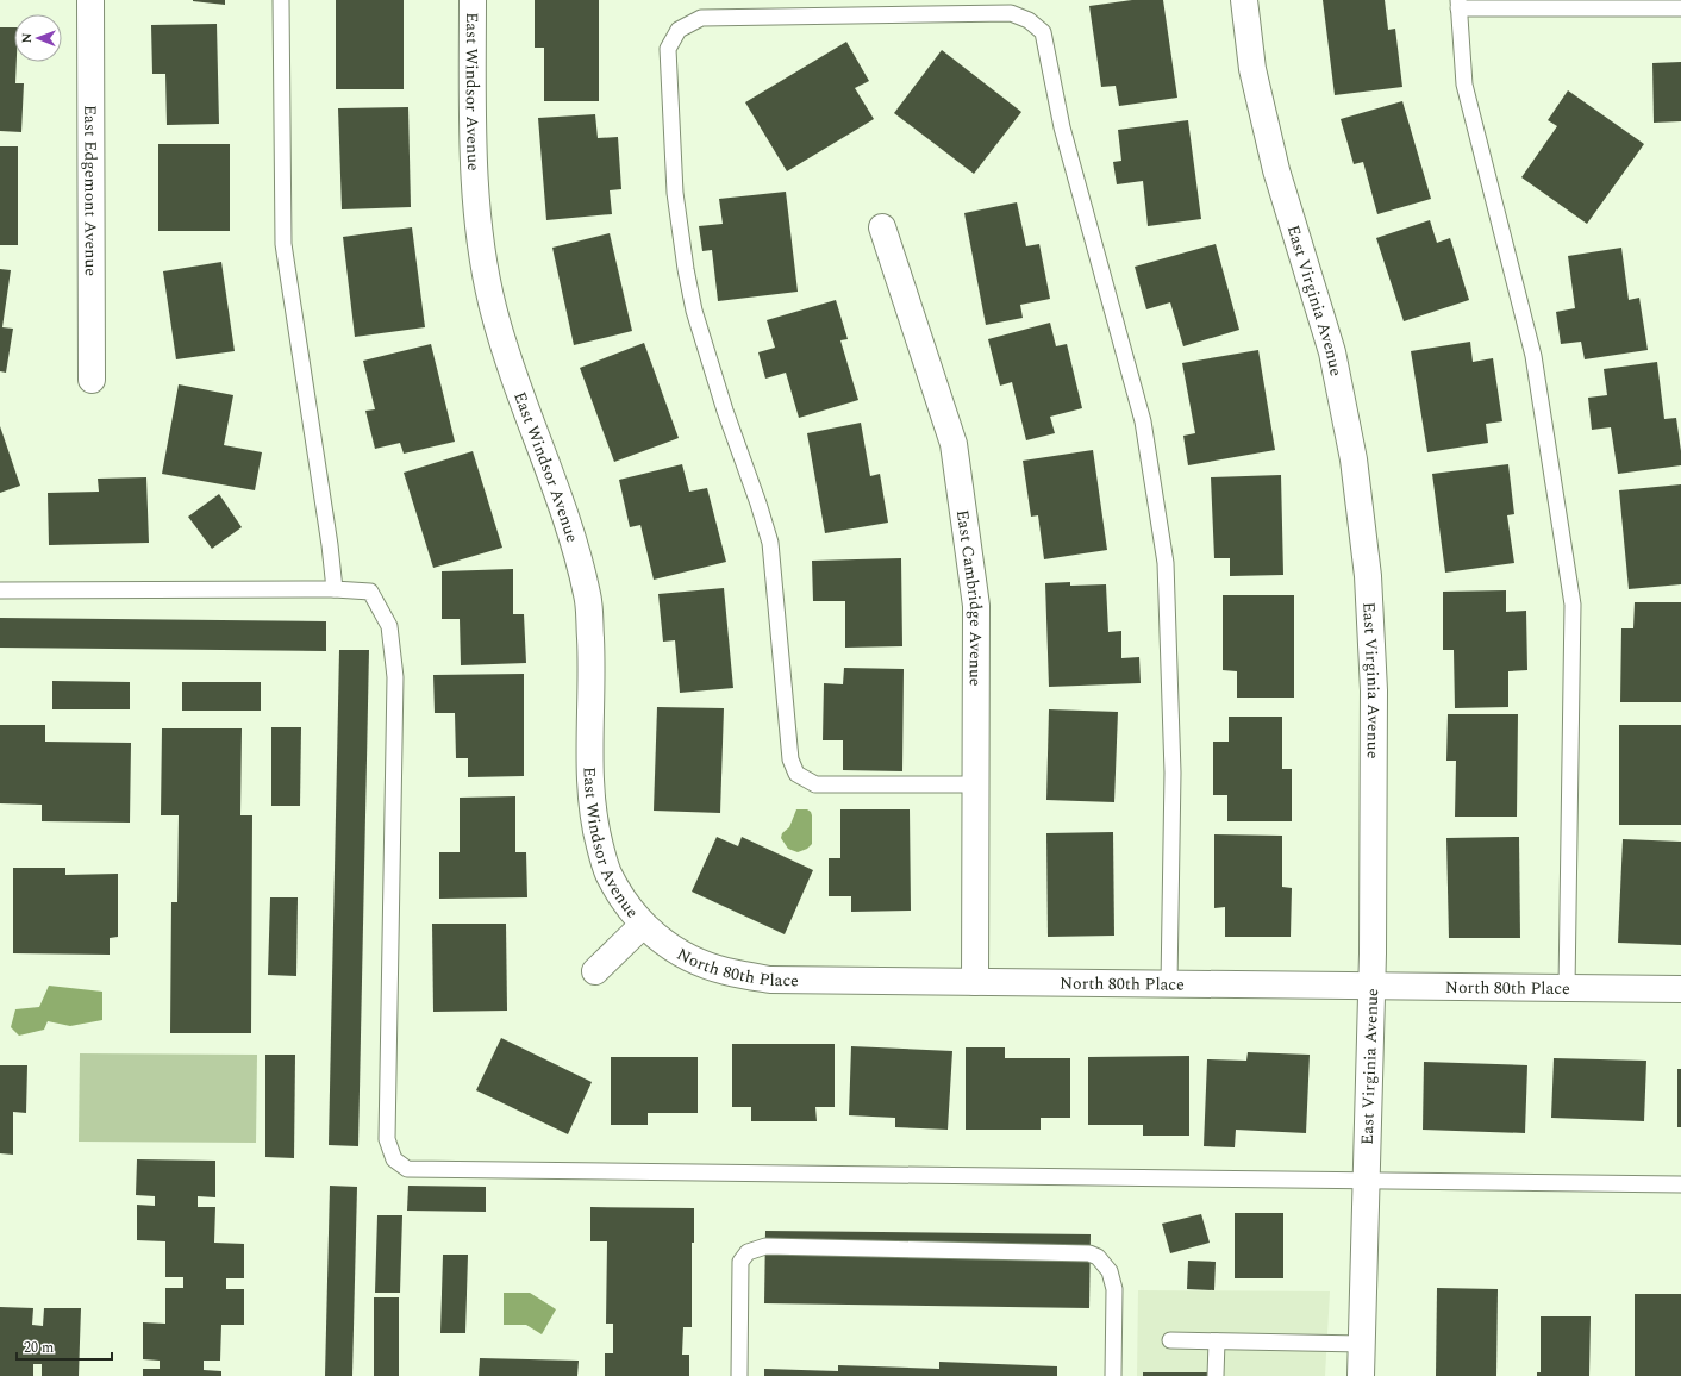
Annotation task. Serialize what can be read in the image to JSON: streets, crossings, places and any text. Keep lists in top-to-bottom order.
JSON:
{
  "streets": {
    "street": [
      "East Windsor Avenue",
      "East Edgemont Avenue",
      "East Virginia Avenue",
      "East Cambridge Avenue",
      "North 80th Place"
    ]
  },
  "crossings": [
    ["East Windsor Avenue", "North 80th Place"],
    ["East Virginia Avenue", "North 80th Place"],
    ["East Cambridge Avenue", "North 80th Place"]
  ],
  "scale_bar": "20 m",
  "north": "left"
}
